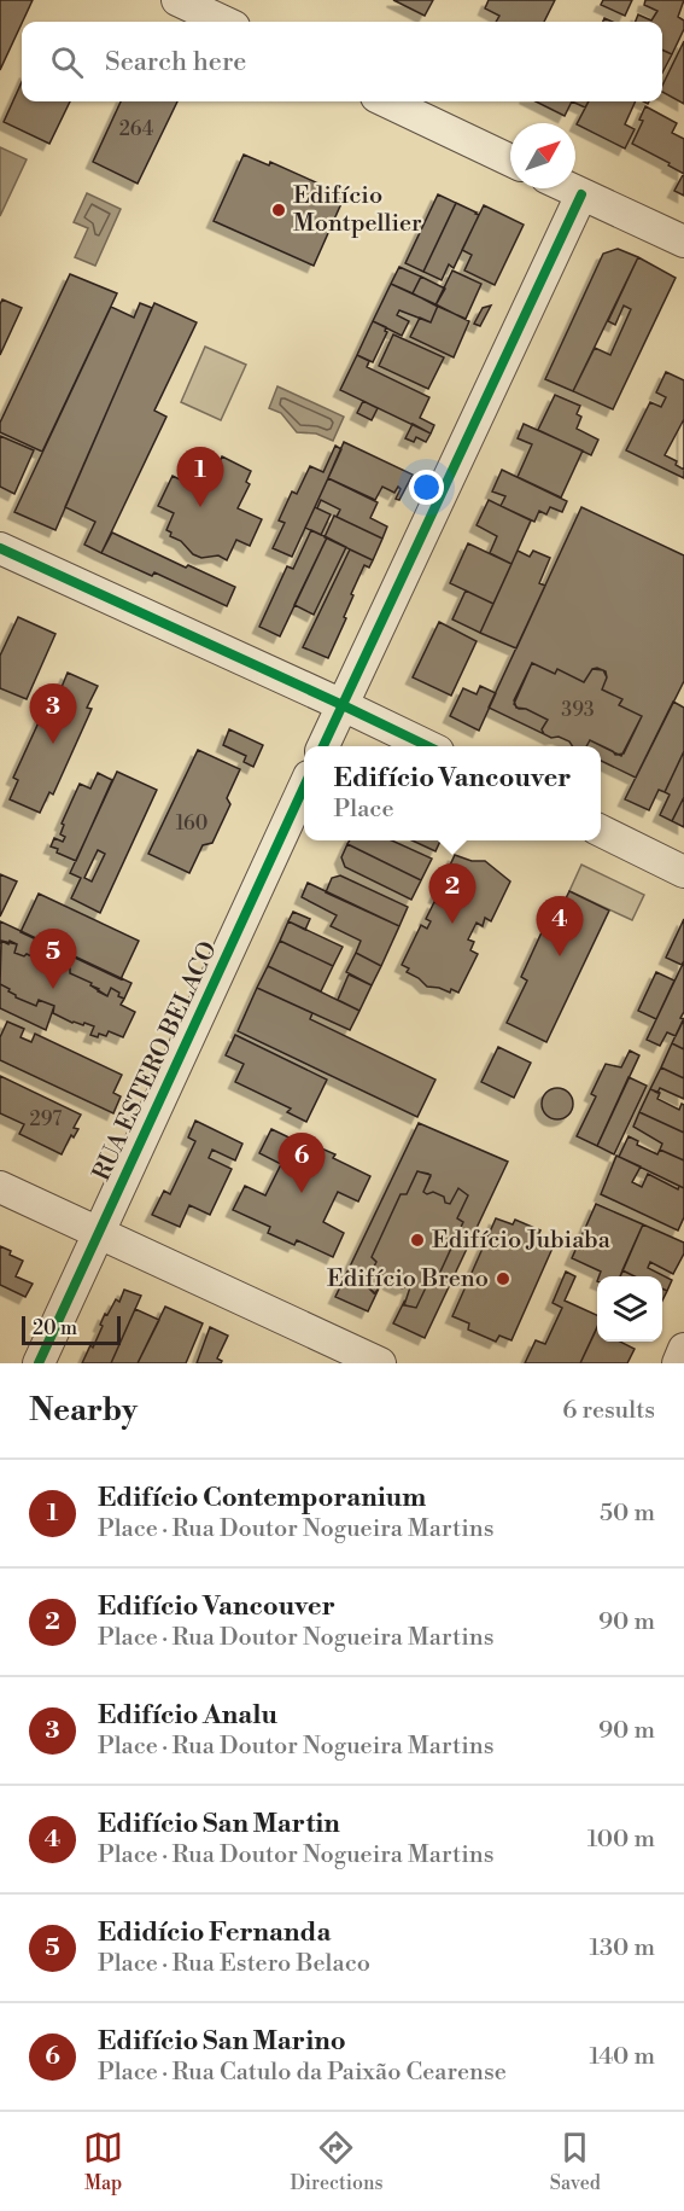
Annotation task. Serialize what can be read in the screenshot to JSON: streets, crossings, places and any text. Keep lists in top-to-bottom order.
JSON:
{
  "streets": {
    "street": ["RUA ESTERO BELACO"]
  },
  "places": ["Edifício Montpellier", "Edifício Jubiaba", "Edifício Breno"],
  "house_numbers": [
    "264",
    "393",
    "160",
    "297"
  ],
  "scale_bar": "20 m",
  "north": "top right",
  "page": {
    "search": "Search here",
    "pins": [
      "1",
      "3",
      "2",
      "4",
      "5",
      "6"
    ],
    "popup": ["Edifício Vancouver", "Place"],
    "scale": "20 m",
    "heading": ["Nearby", "6 results"],
    "list": [
      {
        "mark": "1",
        "name": "Edifício Contemporanium",
        "note": "Place · Rua Doutor Nogueira Martins",
        "value": "50 m"
      },
      {
        "mark": "2",
        "name": "Edifício Vancouver",
        "note": "Place · Rua Doutor Nogueira Martins",
        "value": "90 m"
      },
      {
        "mark": "3",
        "name": "Edifício Analu",
        "note": "Place · Rua Doutor Nogueira Martins",
        "value": "90 m"
      },
      {
        "mark": "4",
        "name": "Edifício San Martin",
        "note": "Place · Rua Doutor Nogueira Martins",
        "value": "100 m"
      },
      {
        "mark": "5",
        "name": "Edidício Fernanda",
        "note": "Place · Rua Estero Belaco",
        "value": "130 m"
      },
      {
        "mark": "6",
        "name": "Edifício San Marino",
        "note": "Place · Rua Catulo da Paixão Cearense",
        "value": "140 m"
      }
    ],
    "nav": ["Map", "Directions", "Saved"]
  }
}
